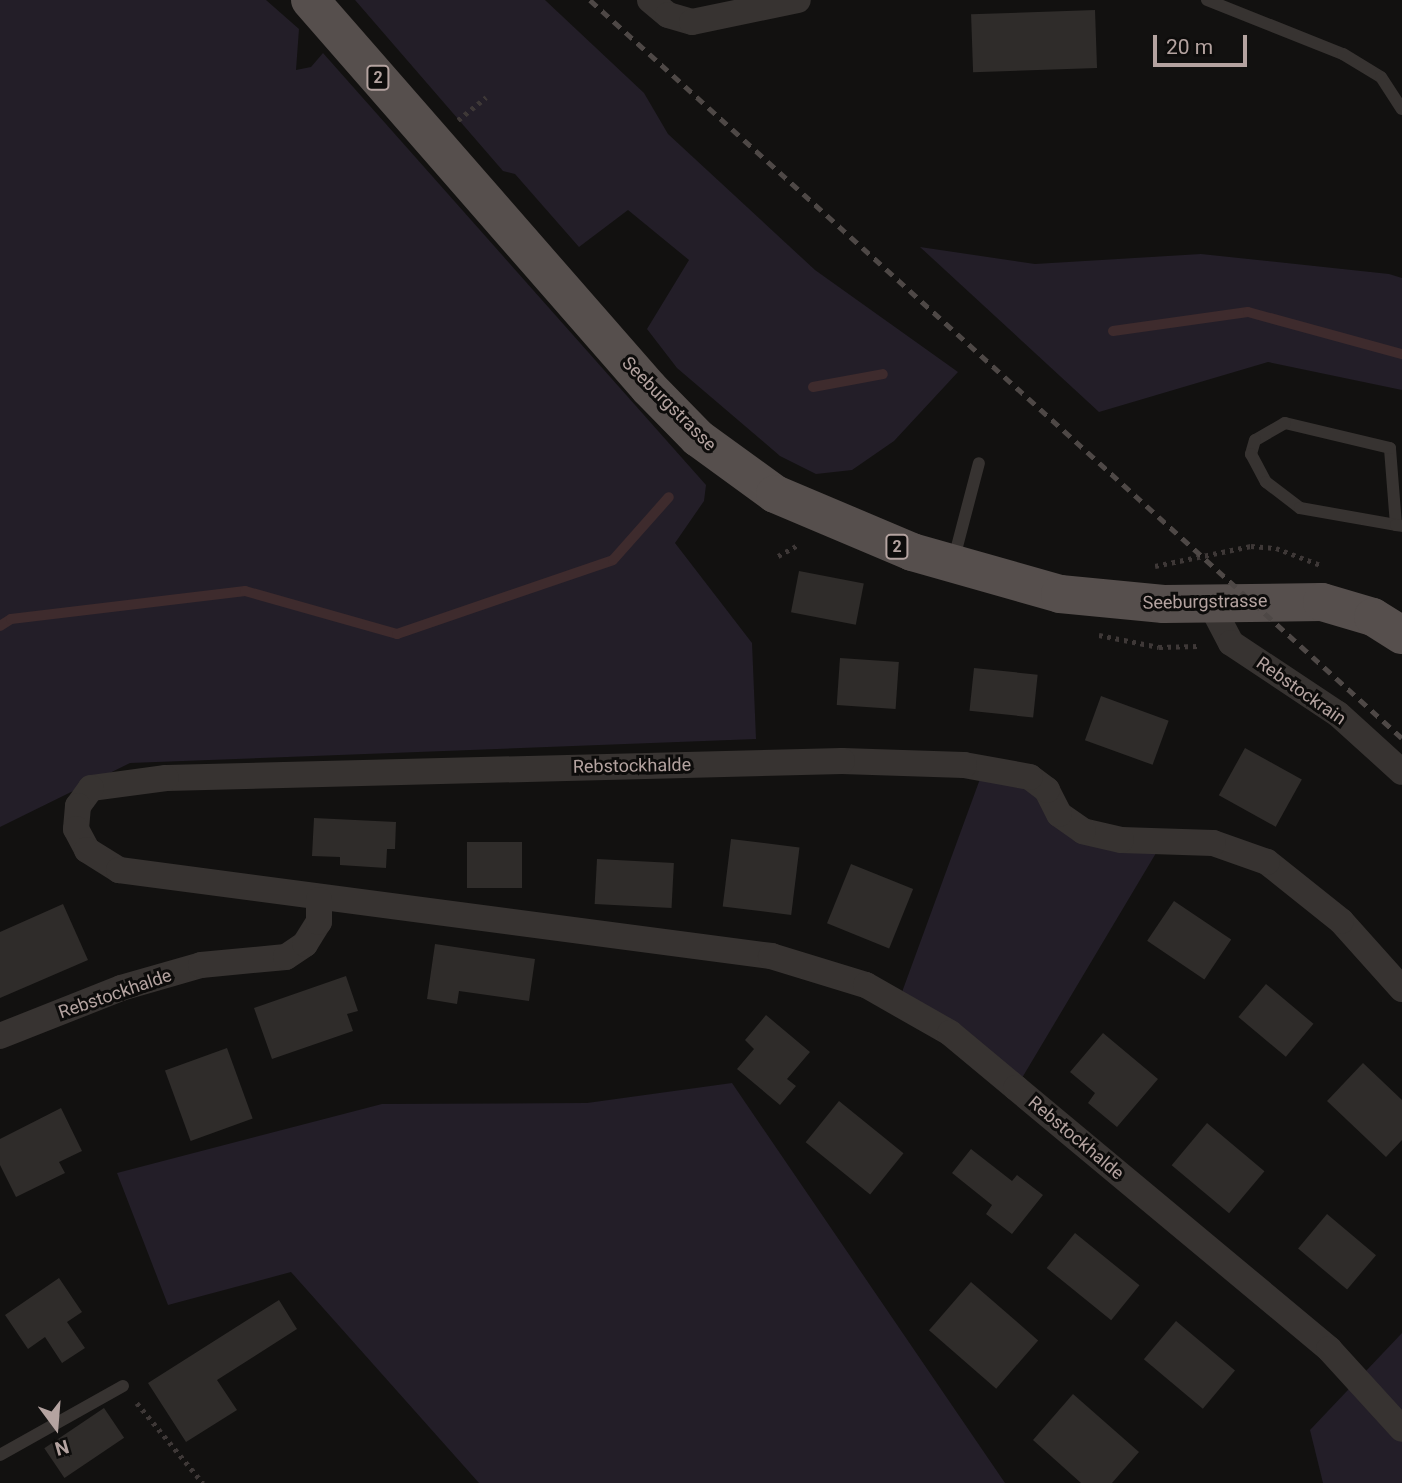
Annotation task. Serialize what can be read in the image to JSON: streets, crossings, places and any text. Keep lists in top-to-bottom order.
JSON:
{
  "streets": {
    "main road": ["2", "Seeburgstrasse"],
    "street": ["Rebstockrain", "Rebstockhalde"]
  },
  "crossings": [
    ["Seeburgstrasse", "Rebstockrain"]
  ],
  "scale_bar": "20 m",
  "north": "bottom"
}
